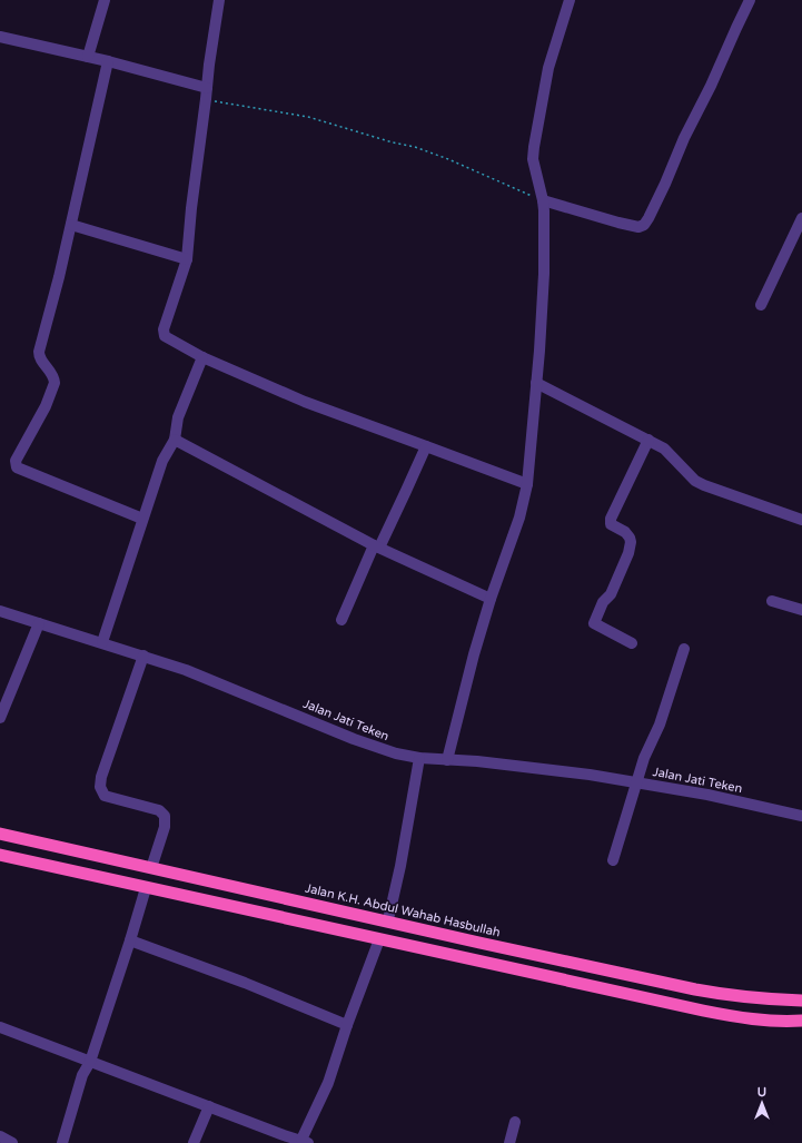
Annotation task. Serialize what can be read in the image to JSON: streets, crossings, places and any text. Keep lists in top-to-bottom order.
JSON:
{
  "streets": {
    "highway": ["Jalan K.H. Abdul Wahab Hasbullah"],
    "street": ["Jalan Jati Teken"]
  },
  "north": "top"
}
